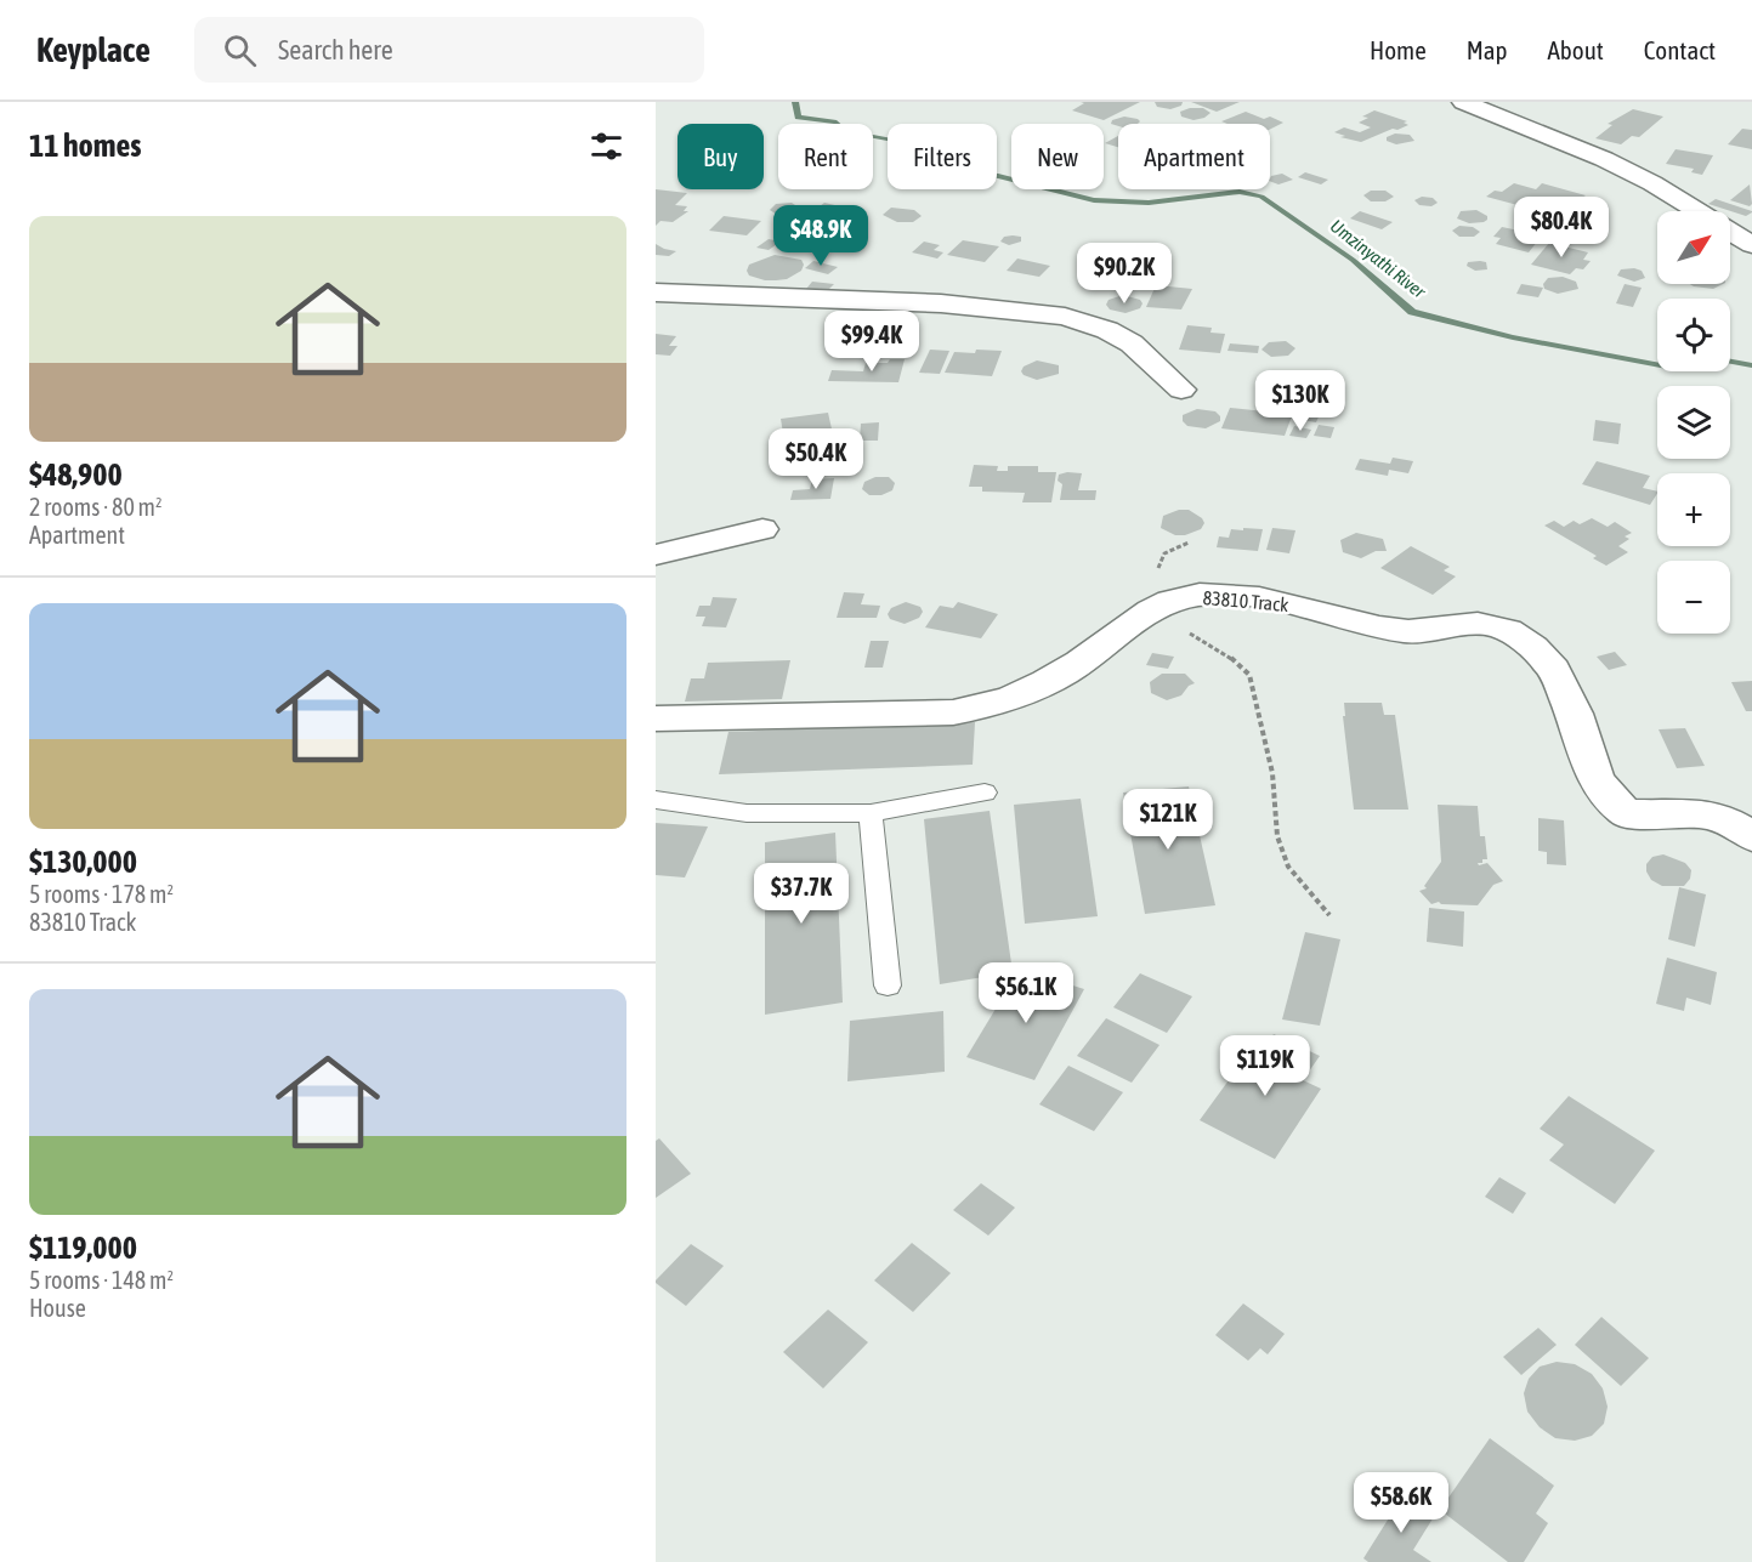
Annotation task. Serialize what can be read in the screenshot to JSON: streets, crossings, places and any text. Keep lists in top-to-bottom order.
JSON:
{
  "streets": {
    "street": ["83810 Track"]
  },
  "water": ["Umzinyathi River"],
  "north": "top right",
  "page": {
    "header": "Keyplace",
    "search": "Search here",
    "nav": [
      "Home",
      "Map",
      "About",
      "Contact"
    ],
    "heading": "11 homes",
    "chip": [
      "Buy",
      "Rent",
      "Filters",
      "New",
      "Apartment"
    ],
    "list": [
      {
        "name": "$48,900",
        "note": "2 rooms · 80 m² · Apartment"
      },
      {
        "name": "$130,000",
        "note": "5 rooms · 178 m² · 83810 Track"
      },
      {
        "name": "$119,000",
        "note": "5 rooms · 148 m² · House"
      }
    ],
    "price": [
      "$80.4K",
      "$48.9K",
      "$90.2K",
      "$99.4K",
      "$130K",
      "$50.4K",
      "$121K",
      "$37.7K",
      "$56.1K",
      "$119K",
      "$58.6K"
    ],
    "map_buttons": ["+", "−"]
  }
}
